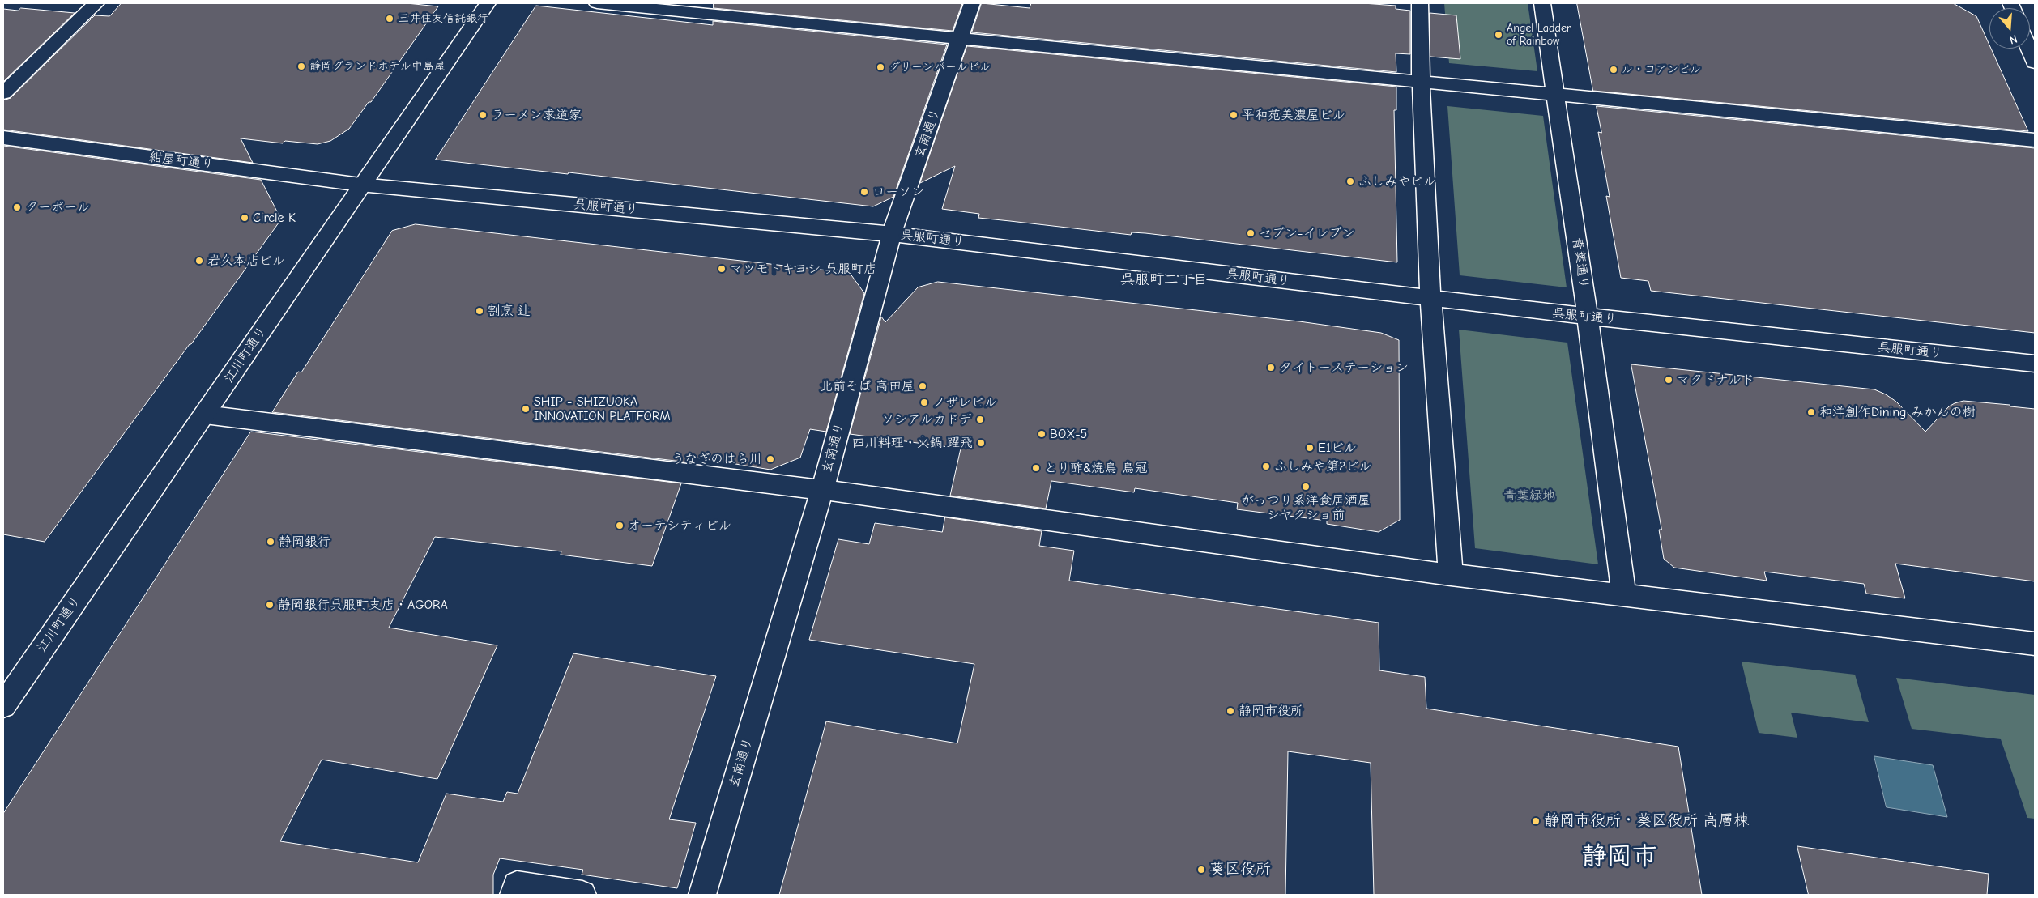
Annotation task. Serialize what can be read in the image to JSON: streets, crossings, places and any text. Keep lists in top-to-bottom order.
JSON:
{
  "streets": {
    "street": [
      "玄南通り",
      "紺屋町通り",
      "呉服町通り",
      "青葉通り",
      "江川町通り"
    ]
  },
  "crossings": [
    ["玄南通り", "呉服町通り"],
    ["紺屋町通り", "呉服町通り"],
    ["紺屋町通り", "江川町通り"],
    ["呉服町通り", "青葉通り"],
    ["呉服町通り", "江川町通り"]
  ],
  "districts": ["呉服町二丁目", "静岡市"],
  "parks": ["青葉緑地"],
  "places": [
    "三井住友信託銀行",
    "Angel Ladder of Rainbow",
    "静岡グランドホテル中島屋",
    "グリーンパールビル",
    "ル・コアンビル",
    "ラーメン求道家",
    "平和苑美濃屋ビル",
    "ふしみやビル",
    "ローソン",
    "クーポール",
    "Circle K",
    "セブン-イレブン",
    "岩久本店ビル",
    "マツモトキヨシ 呉服町店",
    "割烹 辻",
    "タイトーステーション",
    "マクドナルド",
    "北前そば 高田屋",
    "ノザレビル",
    "SHIP - SHIZUOKA INNOVATION PLATFORM",
    "和洋創作Dining みかんの樹",
    "ソシアルカドデ",
    "BOX-5",
    "四川料理・火鍋 躍飛",
    "E1ビル",
    "うなぎのはら川",
    "ふしみや第2ビル",
    "とり酢&焼鳥 鳥冠",
    "がっつり系洋食居酒屋 シヤクショ前",
    "オーテシティビル",
    "静岡銀行",
    "静岡銀行呉服町支店・AGORA",
    "静岡市役所",
    "静岡市役所・葵区役所 高層棟",
    "葵区役所"
  ],
  "north": "bottom"
}
